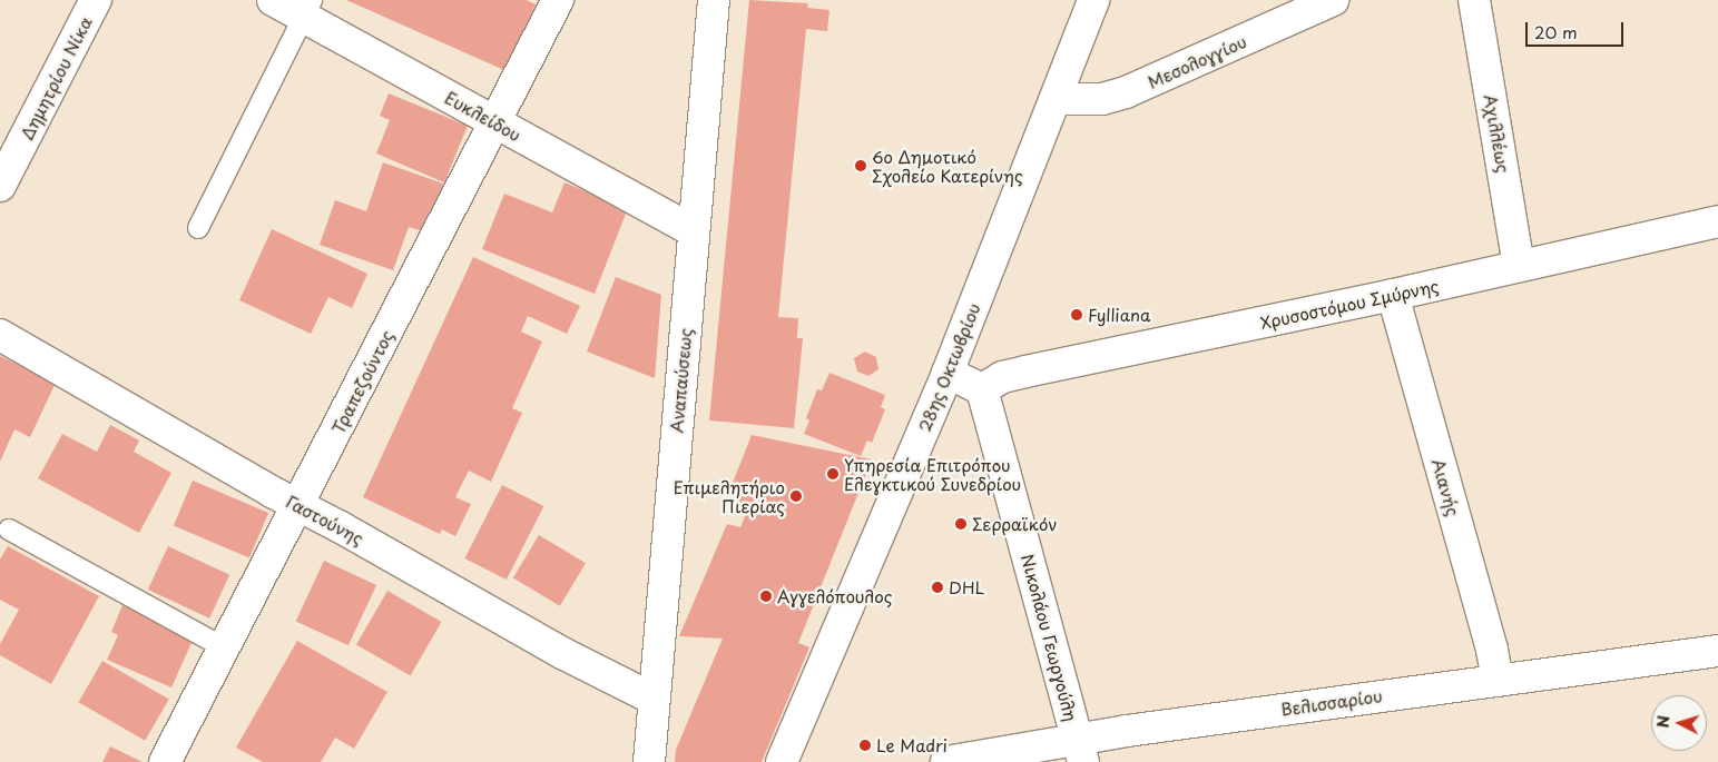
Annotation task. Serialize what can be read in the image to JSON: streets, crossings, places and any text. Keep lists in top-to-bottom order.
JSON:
{
  "streets": {
    "street": [
      "Μεσολογγίου",
      "Δημητρίου Νίκα",
      "Ευκλείδου",
      "Αχιλλέως",
      "Χρυσοστόμου Σμύρνης",
      "28ης Οκτωβρίου",
      "Αναπαύσεως",
      "Τραπεζούντος",
      "Αιανής",
      "Γαστούνης",
      "Νικολάου Γεωργούλη",
      "Βελισσαρίου"
    ]
  },
  "crossings": [
    ["Μεσολογγίου", "28ης Οκτωβρίου"],
    ["Ευκλείδου", "Αναπαύσεως"],
    ["Ευκλείδου", "Τραπεζούντος"],
    ["Αχιλλέως", "Χρυσοστόμου Σμύρνης"],
    ["Χρυσοστόμου Σμύρνης", "Αιανής"],
    ["Χρυσοστόμου Σμύρνης", "Νικολάου Γεωργούλη"],
    ["Αναπαύσεως", "Γαστούνης"],
    ["Τραπεζούντος", "Γαστούνης"],
    ["Αιανής", "Βελισσαρίου"],
    ["Νικολάου Γεωργούλη", "Βελισσαρίου"]
  ],
  "places": [
    "6ο Δημοτικό Σχολείο Κατερίνης",
    "Fylliana",
    "Υπηρεσία Επιτρόπου Ελεγκτικού Συνεδρίου",
    "Επιμελητήριο Πιερίας",
    "Σερραϊκόν",
    "DHL",
    "Αγγελόπουλος",
    "Le Madri"
  ],
  "scale_bar": "20 m",
  "north": "left"
}
